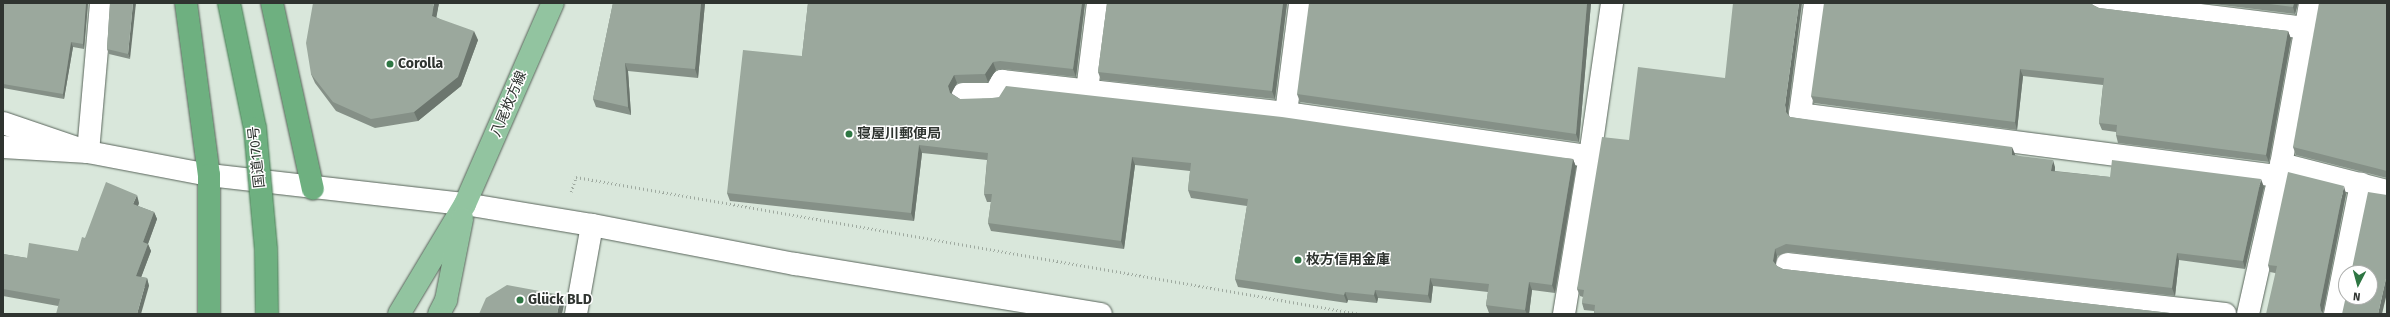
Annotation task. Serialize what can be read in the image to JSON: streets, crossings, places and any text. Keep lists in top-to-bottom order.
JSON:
{
  "streets": {
    "highway": ["国道170号"],
    "main road": ["八尾枚方線"]
  },
  "places": [
    "Corolla",
    "寝屋川郵便局",
    "枚方信用金庫",
    "Glück BLD"
  ],
  "north": "bottom"
}
